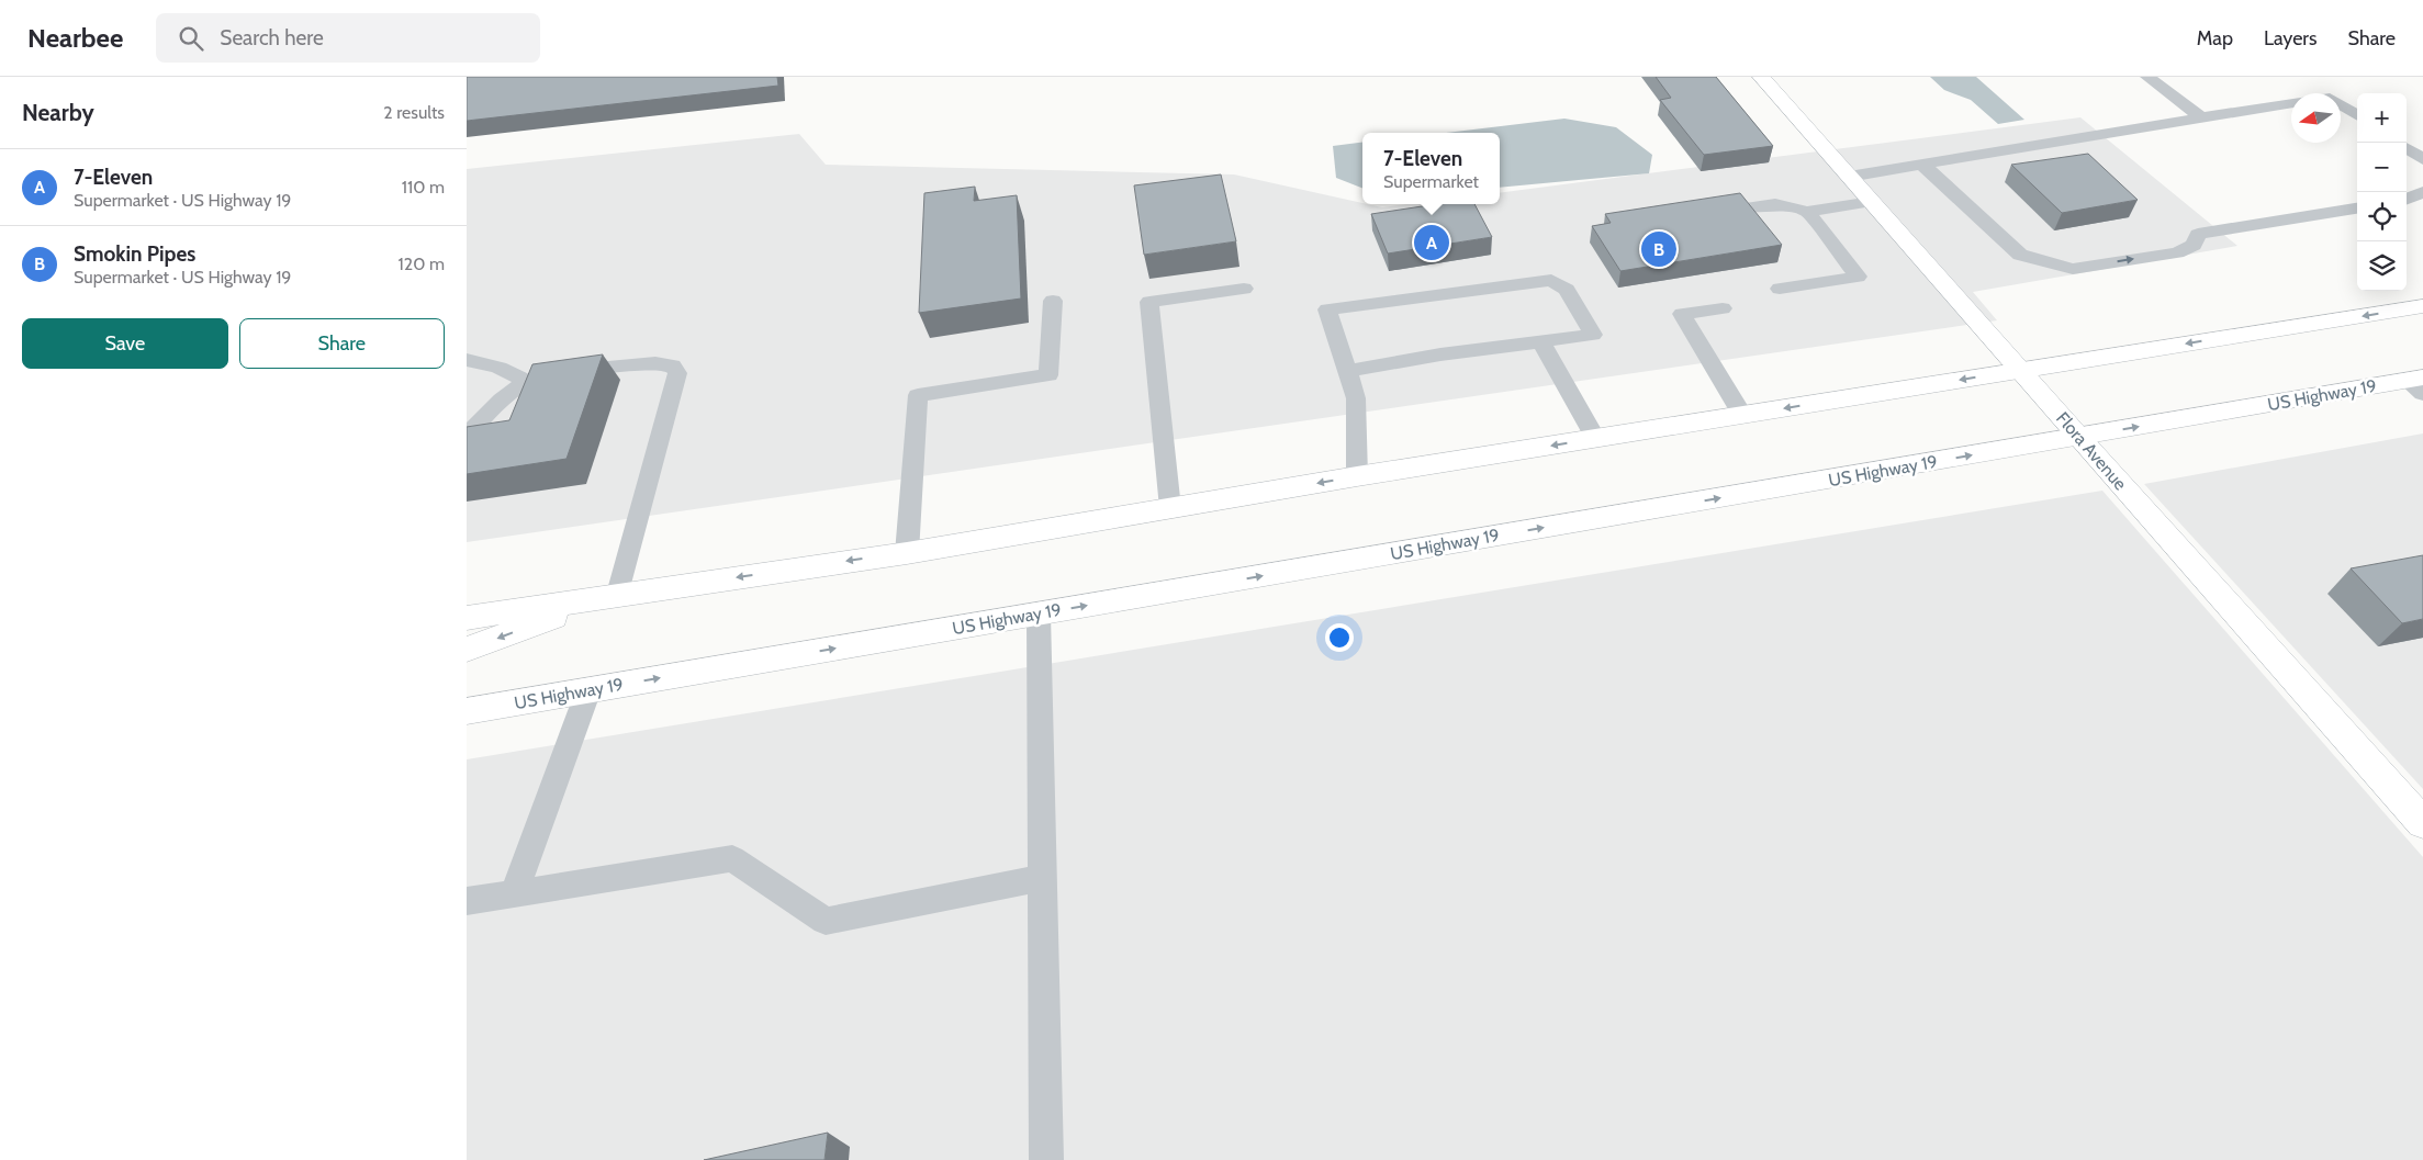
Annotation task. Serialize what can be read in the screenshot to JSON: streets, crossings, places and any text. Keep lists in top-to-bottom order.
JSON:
{
  "streets": {
    "main road": ["US Highway 19", "Flora Avenue"]
  },
  "crossings": [
    ["US Highway 19", "Flora Avenue"]
  ],
  "north": "left",
  "page": {
    "header": "Nearbee",
    "search": "Search here",
    "nav": ["Map", "Layers", "Share"],
    "heading": ["Nearby", "2 results"],
    "map_buttons": ["+", "−"],
    "popup": ["7-Eleven", "Supermarket"],
    "list": [
      {
        "mark": "A",
        "name": "7-Eleven",
        "note": "Supermarket · US Highway 19",
        "value": "110 m"
      },
      {
        "mark": "B",
        "name": "Smokin Pipes",
        "note": "Supermarket · US Highway 19",
        "value": "120 m"
      }
    ],
    "pins": ["A", "B"],
    "buttons": ["Save", "Share"]
  }
}
